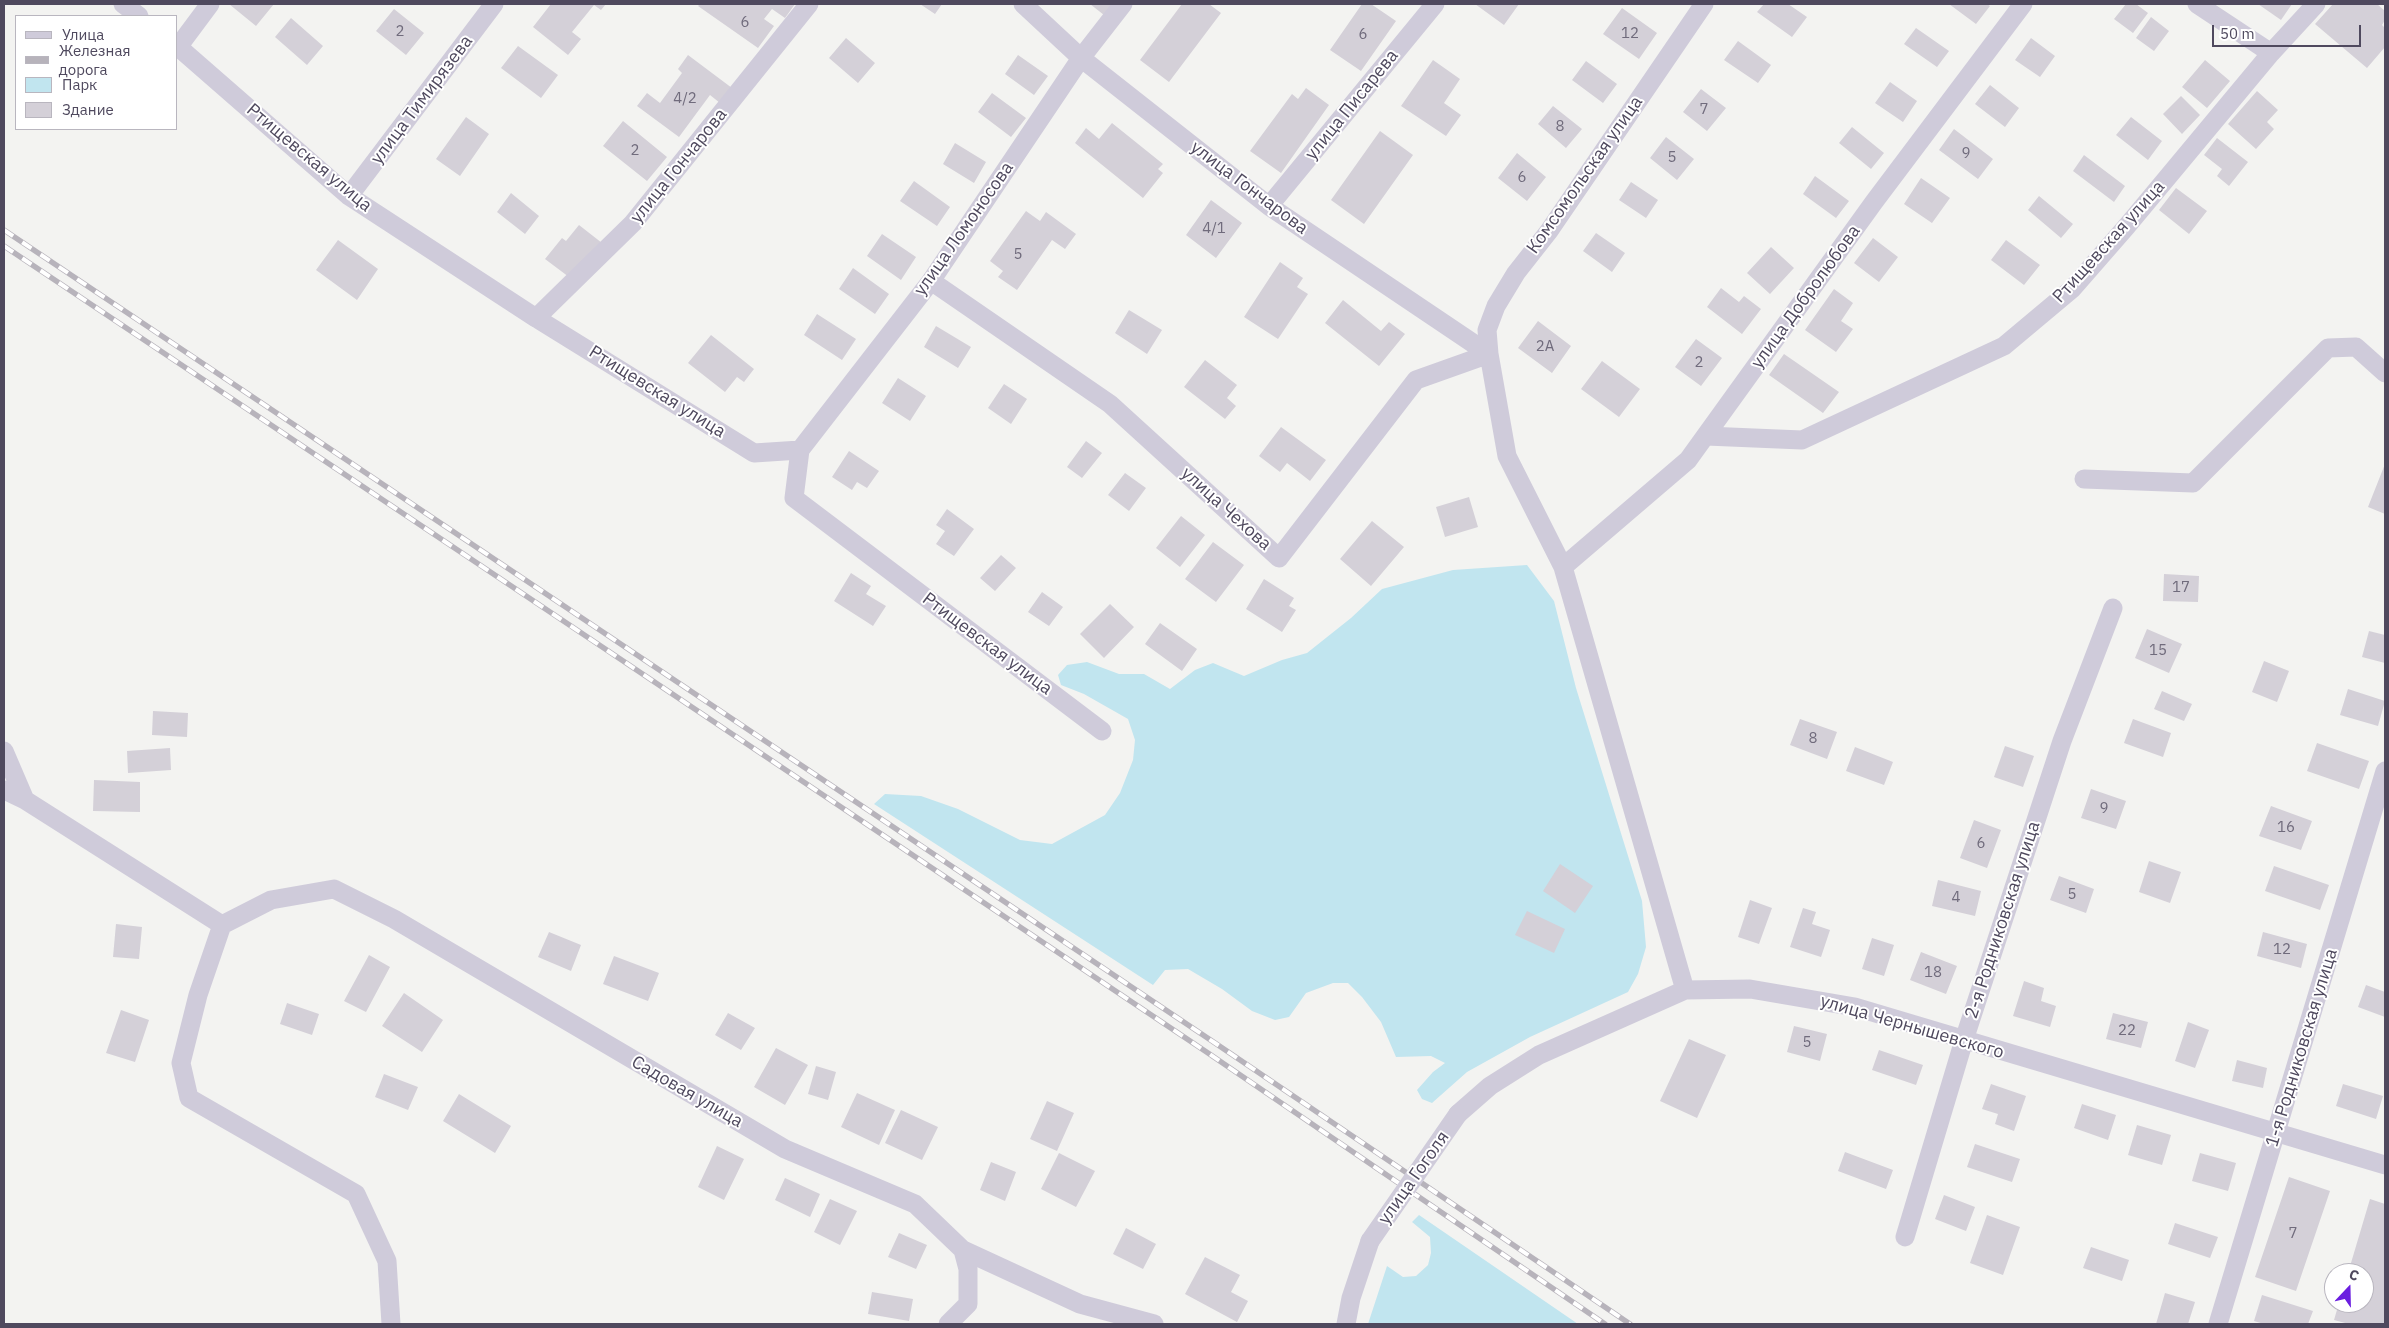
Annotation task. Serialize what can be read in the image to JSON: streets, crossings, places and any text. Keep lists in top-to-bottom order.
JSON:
{
  "streets": {
    "street": [
      "улица Тимирязева",
      "улица Писарева",
      "Ртищевская улица",
      "улица Гончарова",
      "Комсомольская улица",
      "улица Ломоносова",
      "улица Добролюбова",
      "улица Чехова",
      "2-я Родниковская улица",
      "улица Чернышевского",
      "1-я Родниковская улица",
      "Садовая улица",
      "улица Гоголя"
    ]
  },
  "crossings": [
    ["улица Тимирязева", "Ртищевская улица"],
    ["улица Писарева", "улица Гончарова"],
    ["Ртищевская улица", "улица Гончарова"],
    ["Ртищевская улица", "улица Ломоносова"],
    ["Ртищевская улица", "улица Добролюбова"],
    ["улица Гончарова", "Комсомольская улица"],
    ["улица Гончарова", "улица Ломоносова"],
    ["улица Гончарова", "улица Чехова"],
    ["Комсомольская улица", "улица Добролюбова"],
    ["Комсомольская улица", "улица Чехова"],
    ["Комсомольская улица", "улица Чернышевского"],
    ["улица Ломоносова", "улица Чехова"],
    ["2-я Родниковская улица", "улица Чернышевского"],
    ["улица Чернышевского", "1-я Родниковская улица"],
    ["улица Чернышевского", "улица Гоголя"]
  ],
  "house_numbers": [
    "6",
    "2",
    "12",
    "6",
    "4/2",
    "7",
    "8",
    "2",
    "9",
    "5",
    "6",
    "4/1",
    "5",
    "2А",
    "2",
    "17",
    "15",
    "8",
    "9",
    "16",
    "6",
    "5",
    "4",
    "12",
    "18",
    "22",
    "5",
    "7"
  ],
  "legend": [
    "Улица",
    "Железная дорога",
    "Парк",
    "Здание"
  ],
  "scale_bar": "50 m",
  "north": "top"
}
